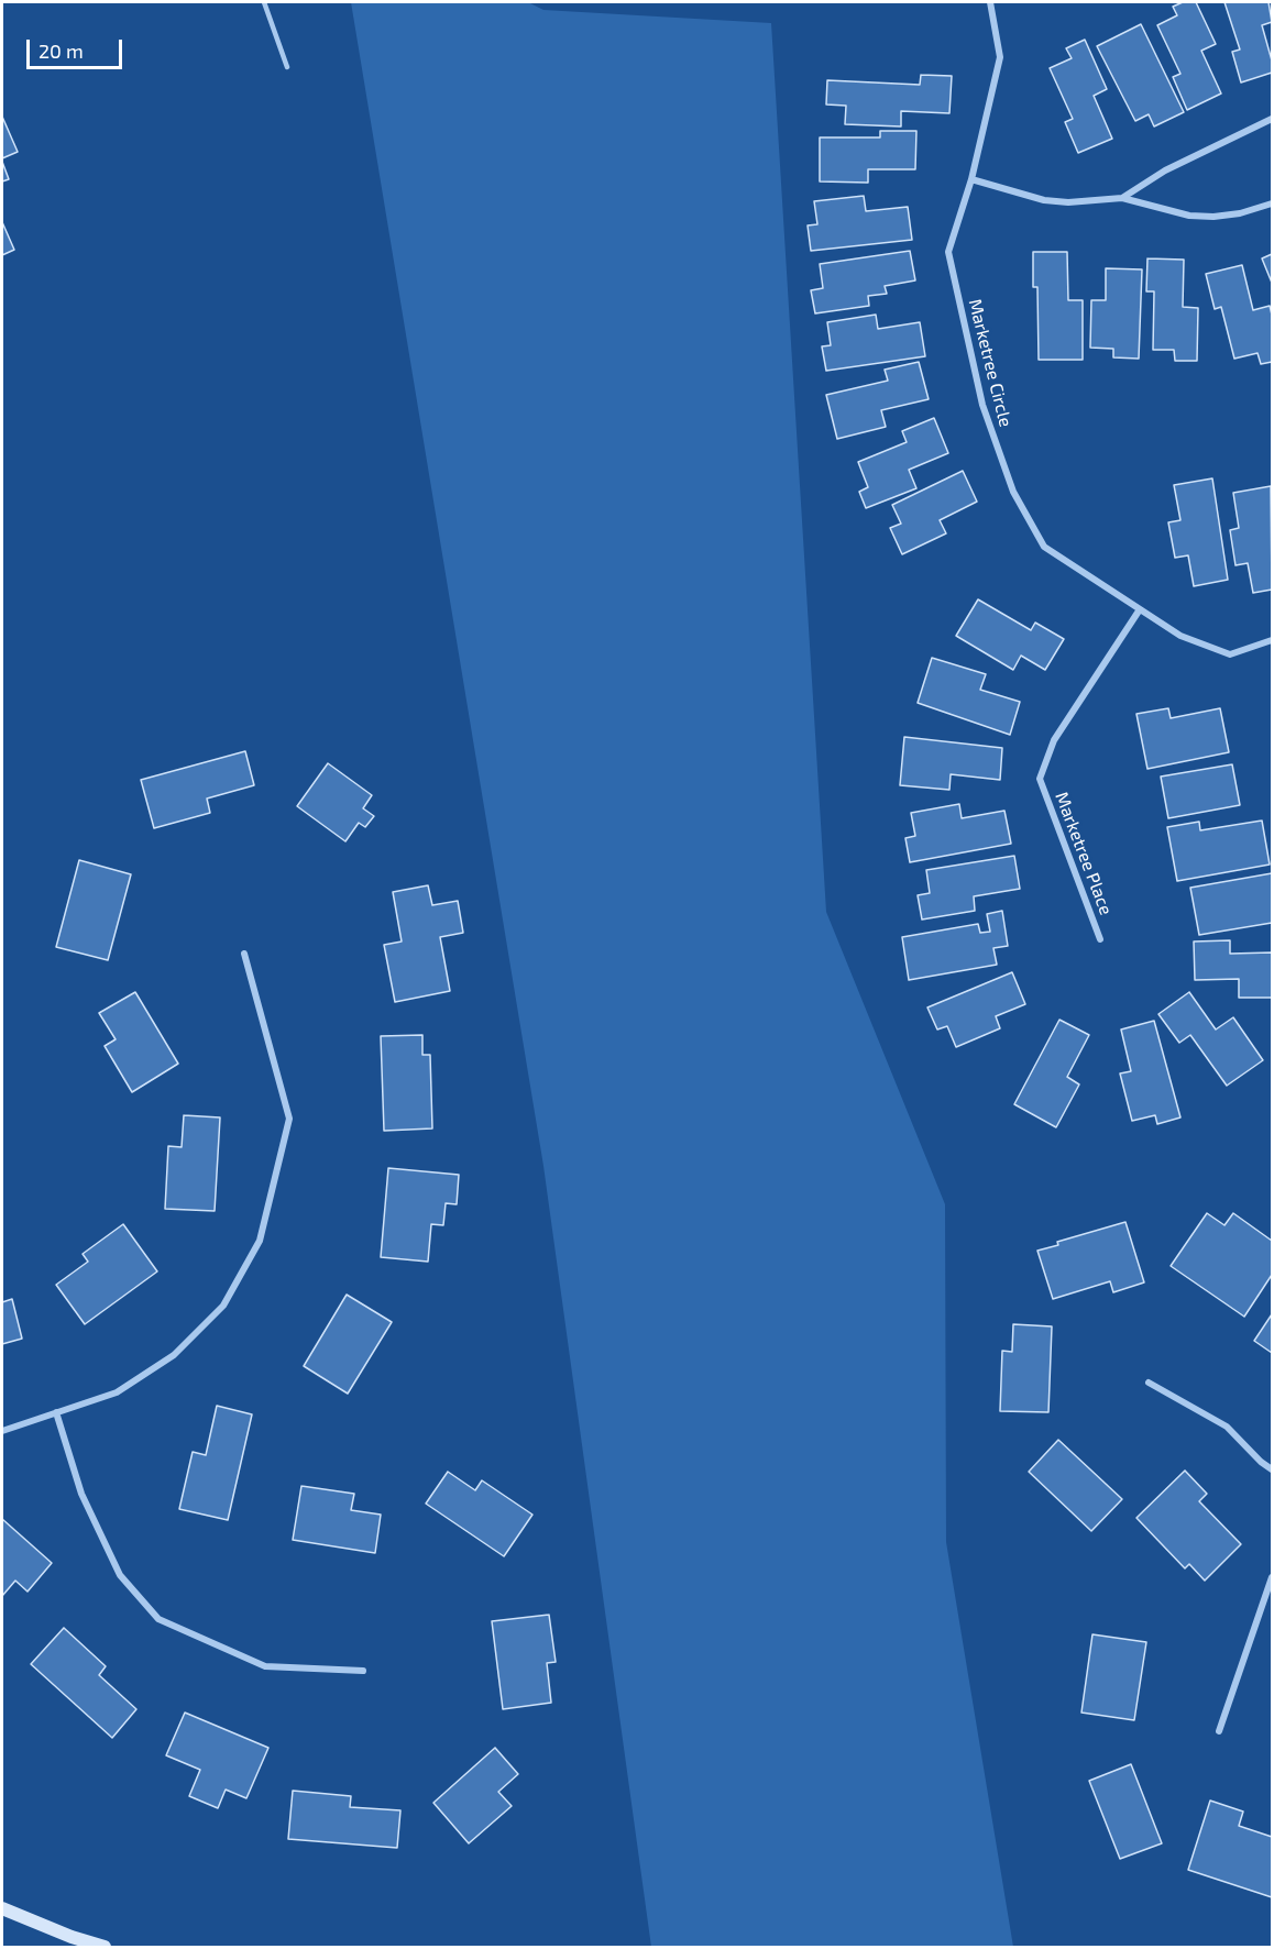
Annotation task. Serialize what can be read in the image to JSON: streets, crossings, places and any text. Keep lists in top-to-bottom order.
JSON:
{
  "streets": {
    "street": ["Marketree Circle", "Marketree Place"]
  },
  "crossings": [
    ["Marketree Circle", "Marketree Place"]
  ],
  "scale_bar": "20 m"
}
